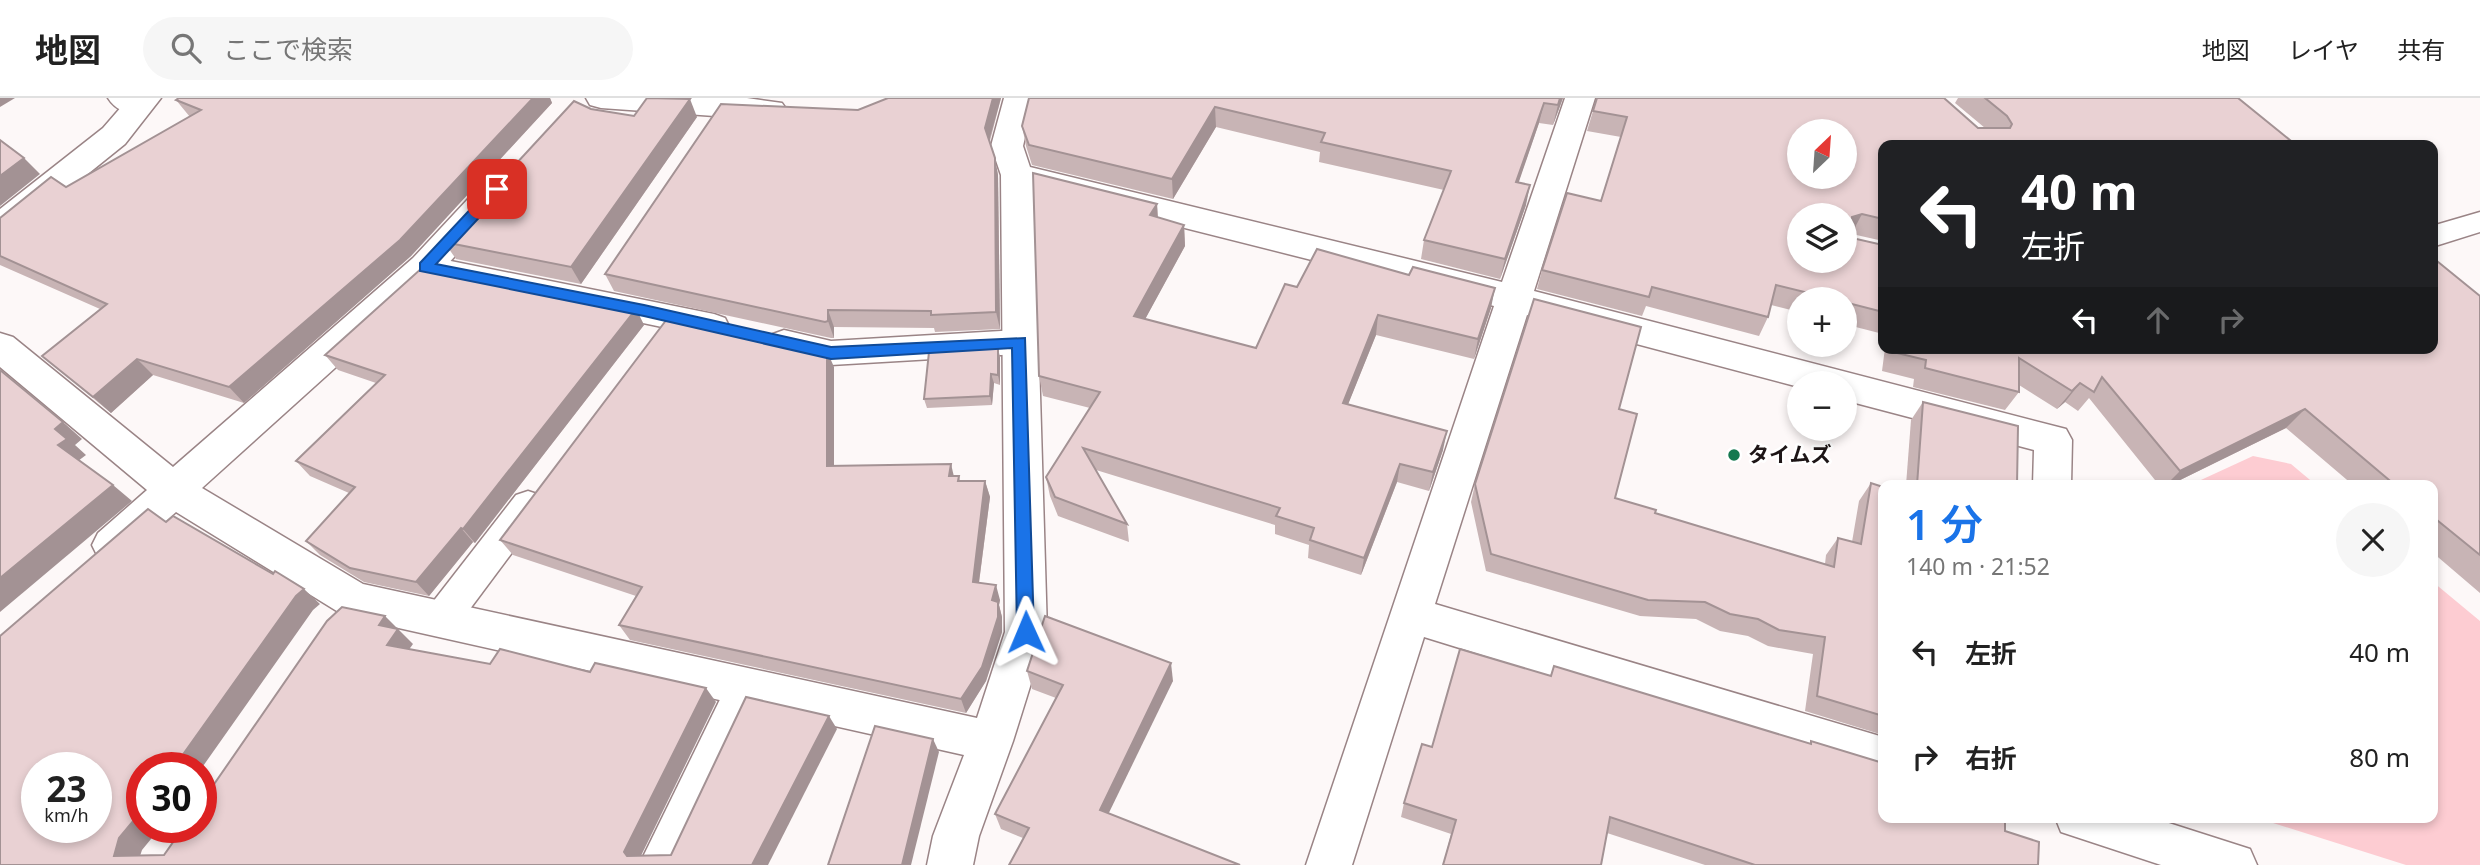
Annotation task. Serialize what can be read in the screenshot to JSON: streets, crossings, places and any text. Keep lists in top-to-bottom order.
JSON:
{
  "places": ["タイムズ"],
  "north": "top right",
  "page": {
    "header": "地図",
    "search": "ここで検索",
    "nav": ["地図", "レイヤ", "共有"],
    "map_buttons": ["+", "−"],
    "turn": ["40 m", "左折"],
    "heading": ["1 分", "140 m · 21:52"],
    "list": [
      {
        "name": "左折",
        "value": "40 m"
      },
      {
        "name": "右折",
        "value": "80 m"
      }
    ],
    "speed": "23 km/h",
    "limit": "30"
  }
}
